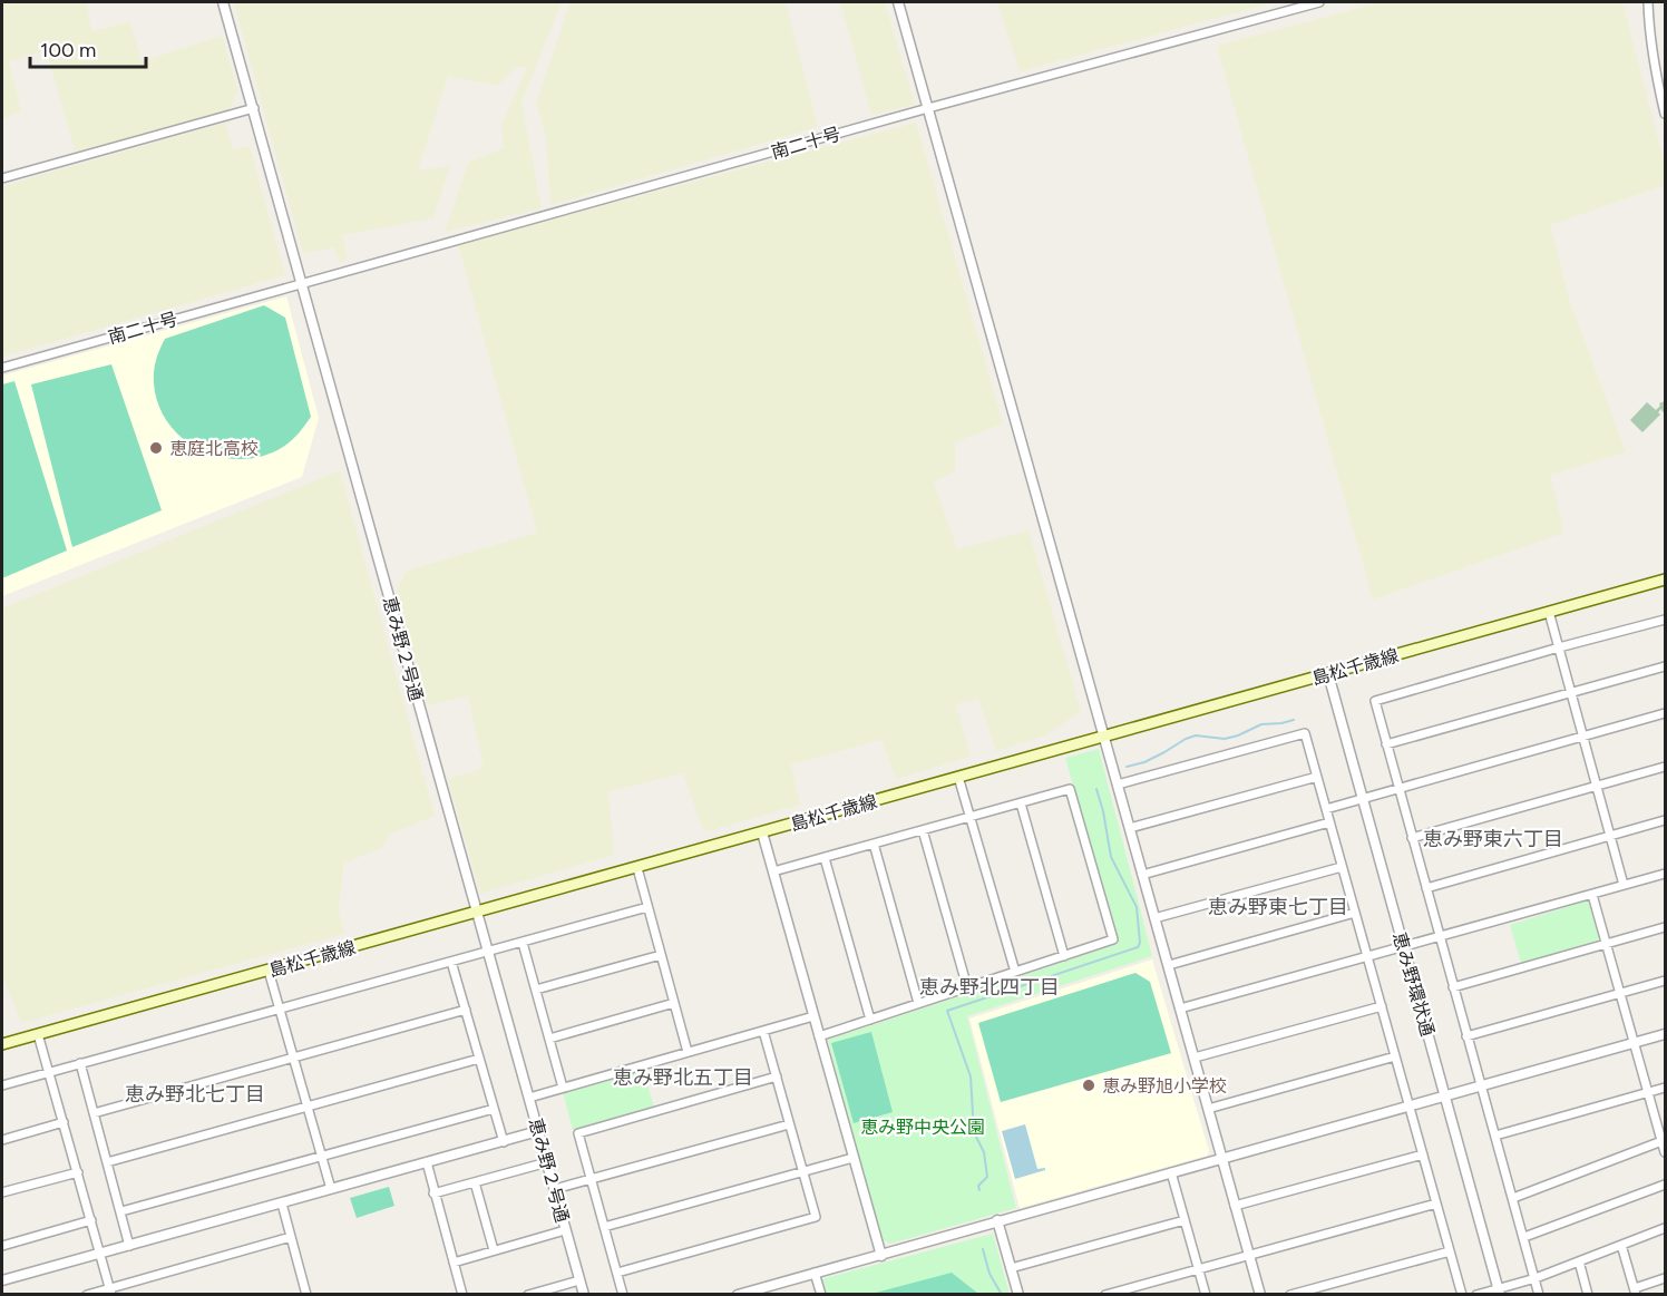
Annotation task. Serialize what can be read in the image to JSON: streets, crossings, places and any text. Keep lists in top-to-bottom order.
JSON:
{
  "streets": {
    "main road": ["島松千歳線"],
    "street": ["南二十号", "恵み野２号通", "恵み野環状通"]
  },
  "crossings": [
    ["南二十号", "恵み野２号通"],
    ["恵み野２号通", "島松千歳線"],
    ["島松千歳線", "恵み野環状通"]
  ],
  "districts": [
    "恵み野東六丁目",
    "恵み野東七丁目",
    "恵み野北四丁目",
    "恵み野北五丁目",
    "恵み野北七丁目"
  ],
  "parks": ["恵み野中央公園"],
  "places": ["恵庭北高校", "恵み野旭小学校"],
  "scale_bar": "100 m"
}
